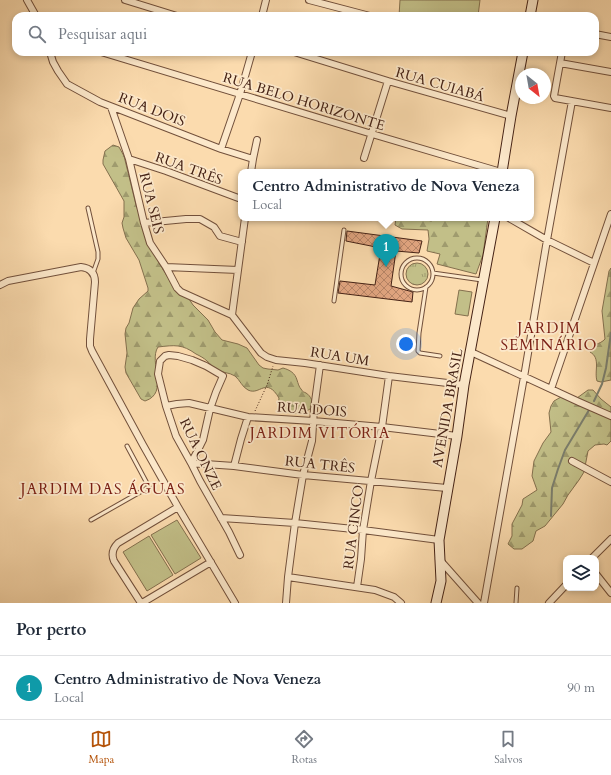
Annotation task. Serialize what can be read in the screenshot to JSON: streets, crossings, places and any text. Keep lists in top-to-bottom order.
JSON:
{
  "streets": {
    "street": [
      "RUA CUIABÁ",
      "RUA BELO HORIZONTE",
      "RUA DOIS",
      "RUA TRÊS",
      "RUA SEIS",
      "RUA UM",
      "AVENIDA BRASIL",
      "RUA ONZE",
      "RUA CINCO"
    ]
  },
  "crossings": [
    ["RUA DOIS", "RUA SEIS"],
    ["RUA DOIS", "AVENIDA BRASIL"],
    ["RUA DOIS", "RUA ONZE"],
    ["RUA DOIS", "RUA CINCO"],
    ["RUA TRÊS", "RUA SEIS"],
    ["RUA TRÊS", "AVENIDA BRASIL"],
    ["RUA TRÊS", "RUA ONZE"],
    ["RUA TRÊS", "RUA CINCO"],
    ["RUA SEIS", "RUA UM"],
    ["RUA UM", "AVENIDA BRASIL"],
    ["RUA UM", "RUA CINCO"]
  ],
  "districts": ["JARDIM SEMINÁRIO", "JARDIM VITÓRIA", "JARDIM DAS ÁGUAS"],
  "north": "bottom right",
  "page": {
    "search": "Pesquisar aqui",
    "popup": ["Centro Administrativo de Nova Veneza", "Local"],
    "pins": "1",
    "heading": "Por perto",
    "list": [
      {
        "mark": "1",
        "name": "Centro Administrativo de Nova Veneza",
        "note": "Local",
        "value": "90 m"
      }
    ],
    "nav": ["Mapa", "Rotas", "Salvos"]
  }
}
